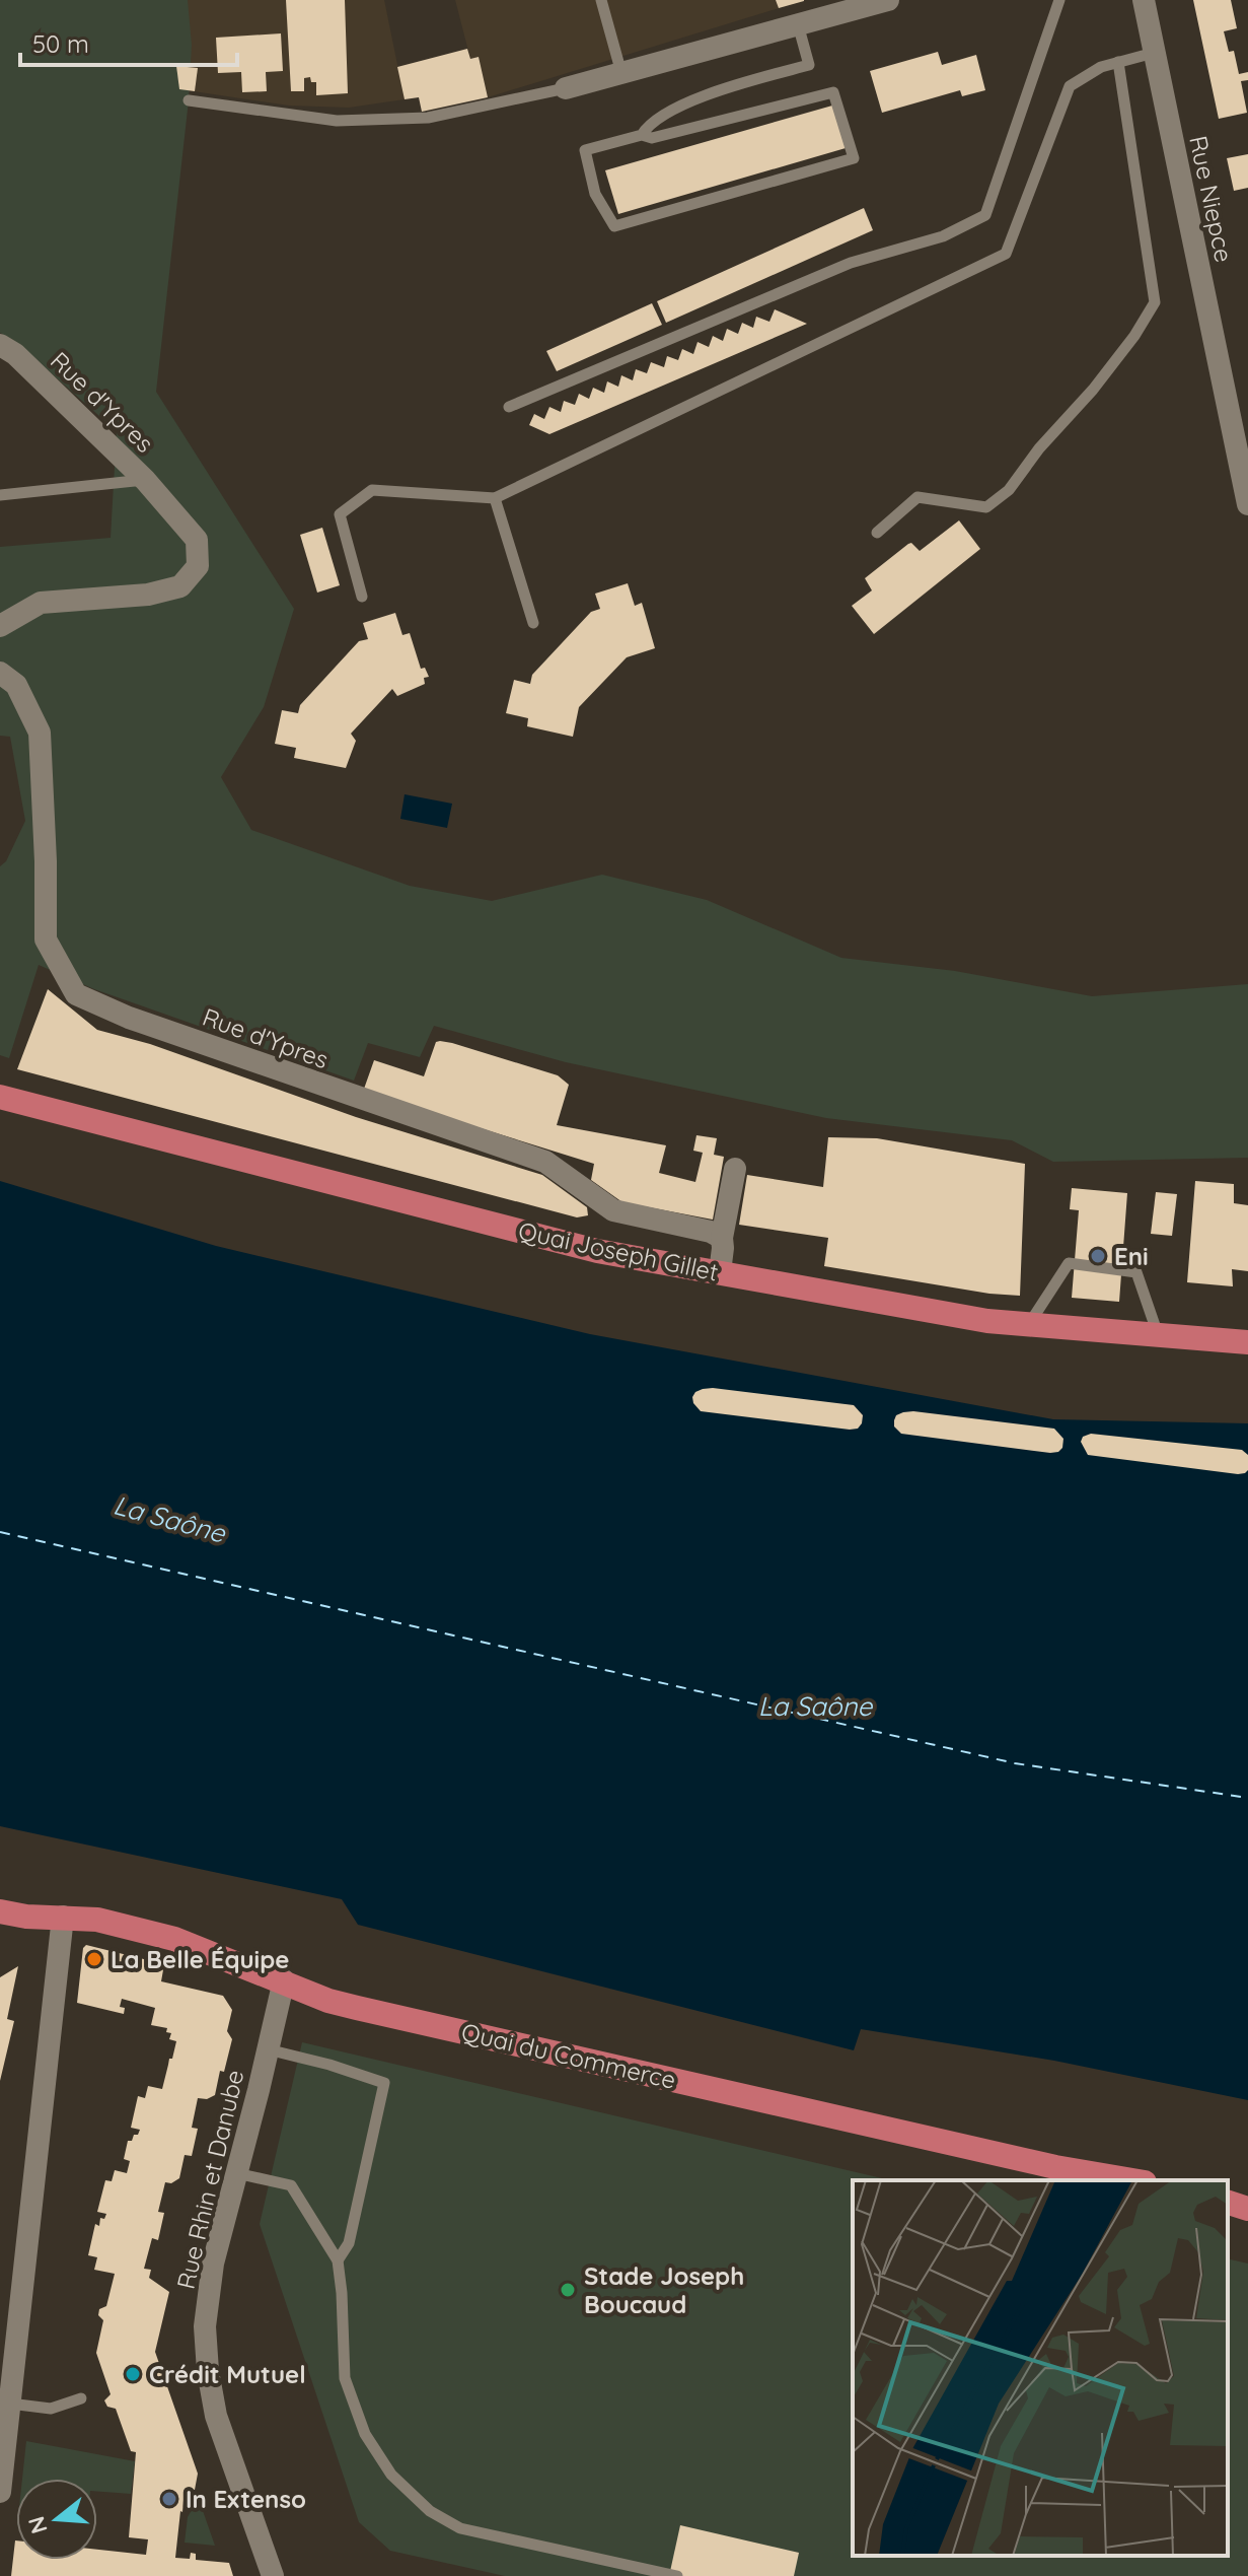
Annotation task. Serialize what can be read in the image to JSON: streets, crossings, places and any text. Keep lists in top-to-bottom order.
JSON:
{
  "streets": {
    "main road": ["Quai Joseph Gillet", "Quai du Commerce"],
    "street": ["Rue Niepce", "Rue d'Ypres", "Rue Rhin et Danube"]
  },
  "crossings": [
    ["Quai du Commerce", "Rue Rhin et Danube"]
  ],
  "water": ["La Saône"],
  "places": [
    "Eni",
    "La Belle Équipe",
    "Stade Joseph Boucaud",
    "Crédit Mutuel",
    "In Extenso"
  ],
  "scale_bar": "50 m",
  "north": "left"
}
